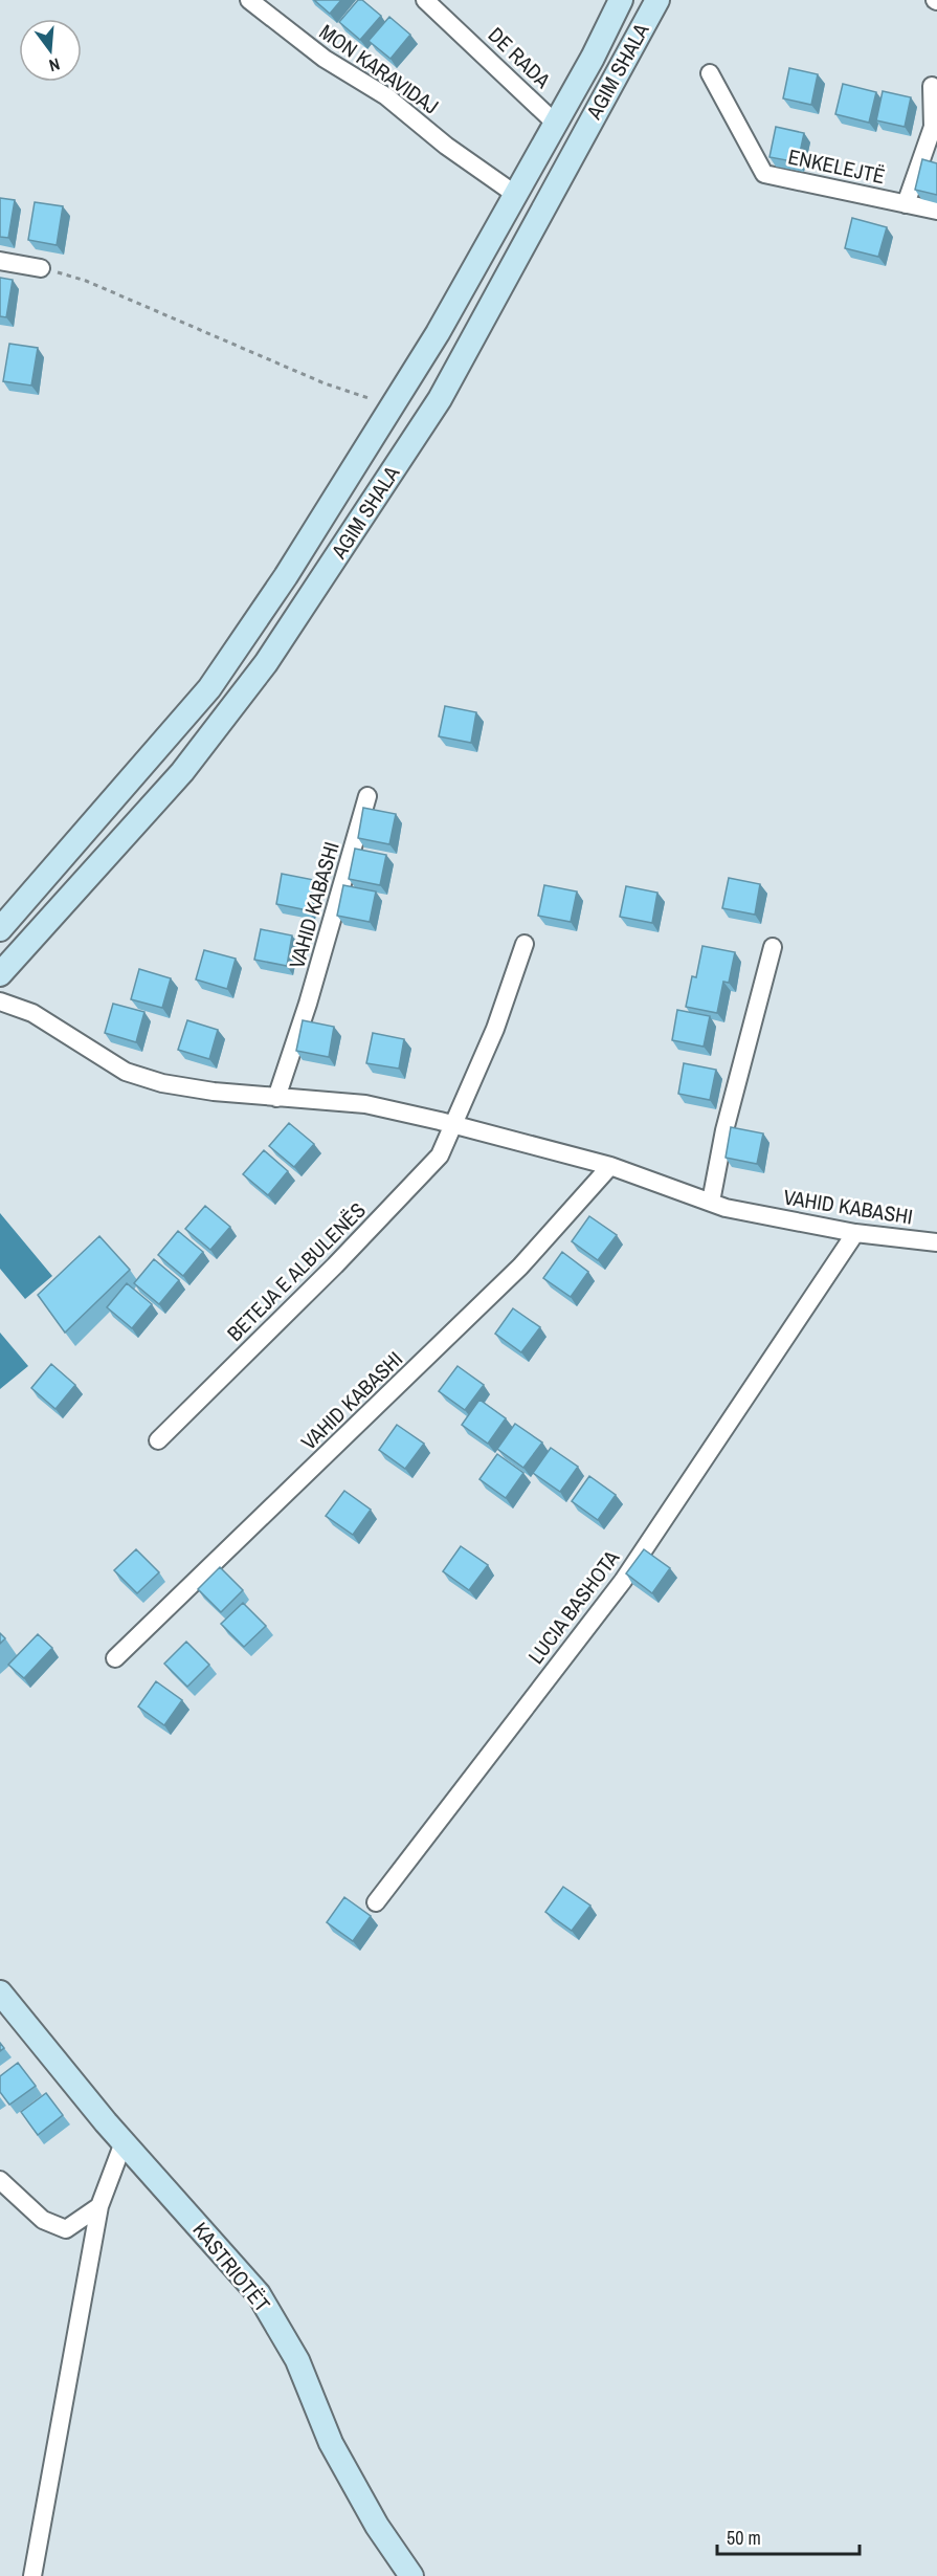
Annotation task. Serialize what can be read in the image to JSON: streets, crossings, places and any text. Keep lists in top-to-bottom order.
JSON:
{
  "streets": {
    "main road": ["AGIM SHALA", "KASTRIOTËT"],
    "street": [
      "DE RADA",
      "MON KARAVIDAJ",
      "ENKELEJTË",
      "VAHID KABASHI",
      "BETEJA E ALBULENËS",
      "LUCIA BASHOTA"
    ]
  },
  "crossings": [
    ["DE RADA", "AGIM SHALA"],
    ["MON KARAVIDAJ", "AGIM SHALA"],
    ["VAHID KABASHI", "BETEJA E ALBULENËS"],
    ["VAHID KABASHI", "LUCIA BASHOTA"]
  ],
  "scale_bar": "50 m",
  "north": "bottom"
}
